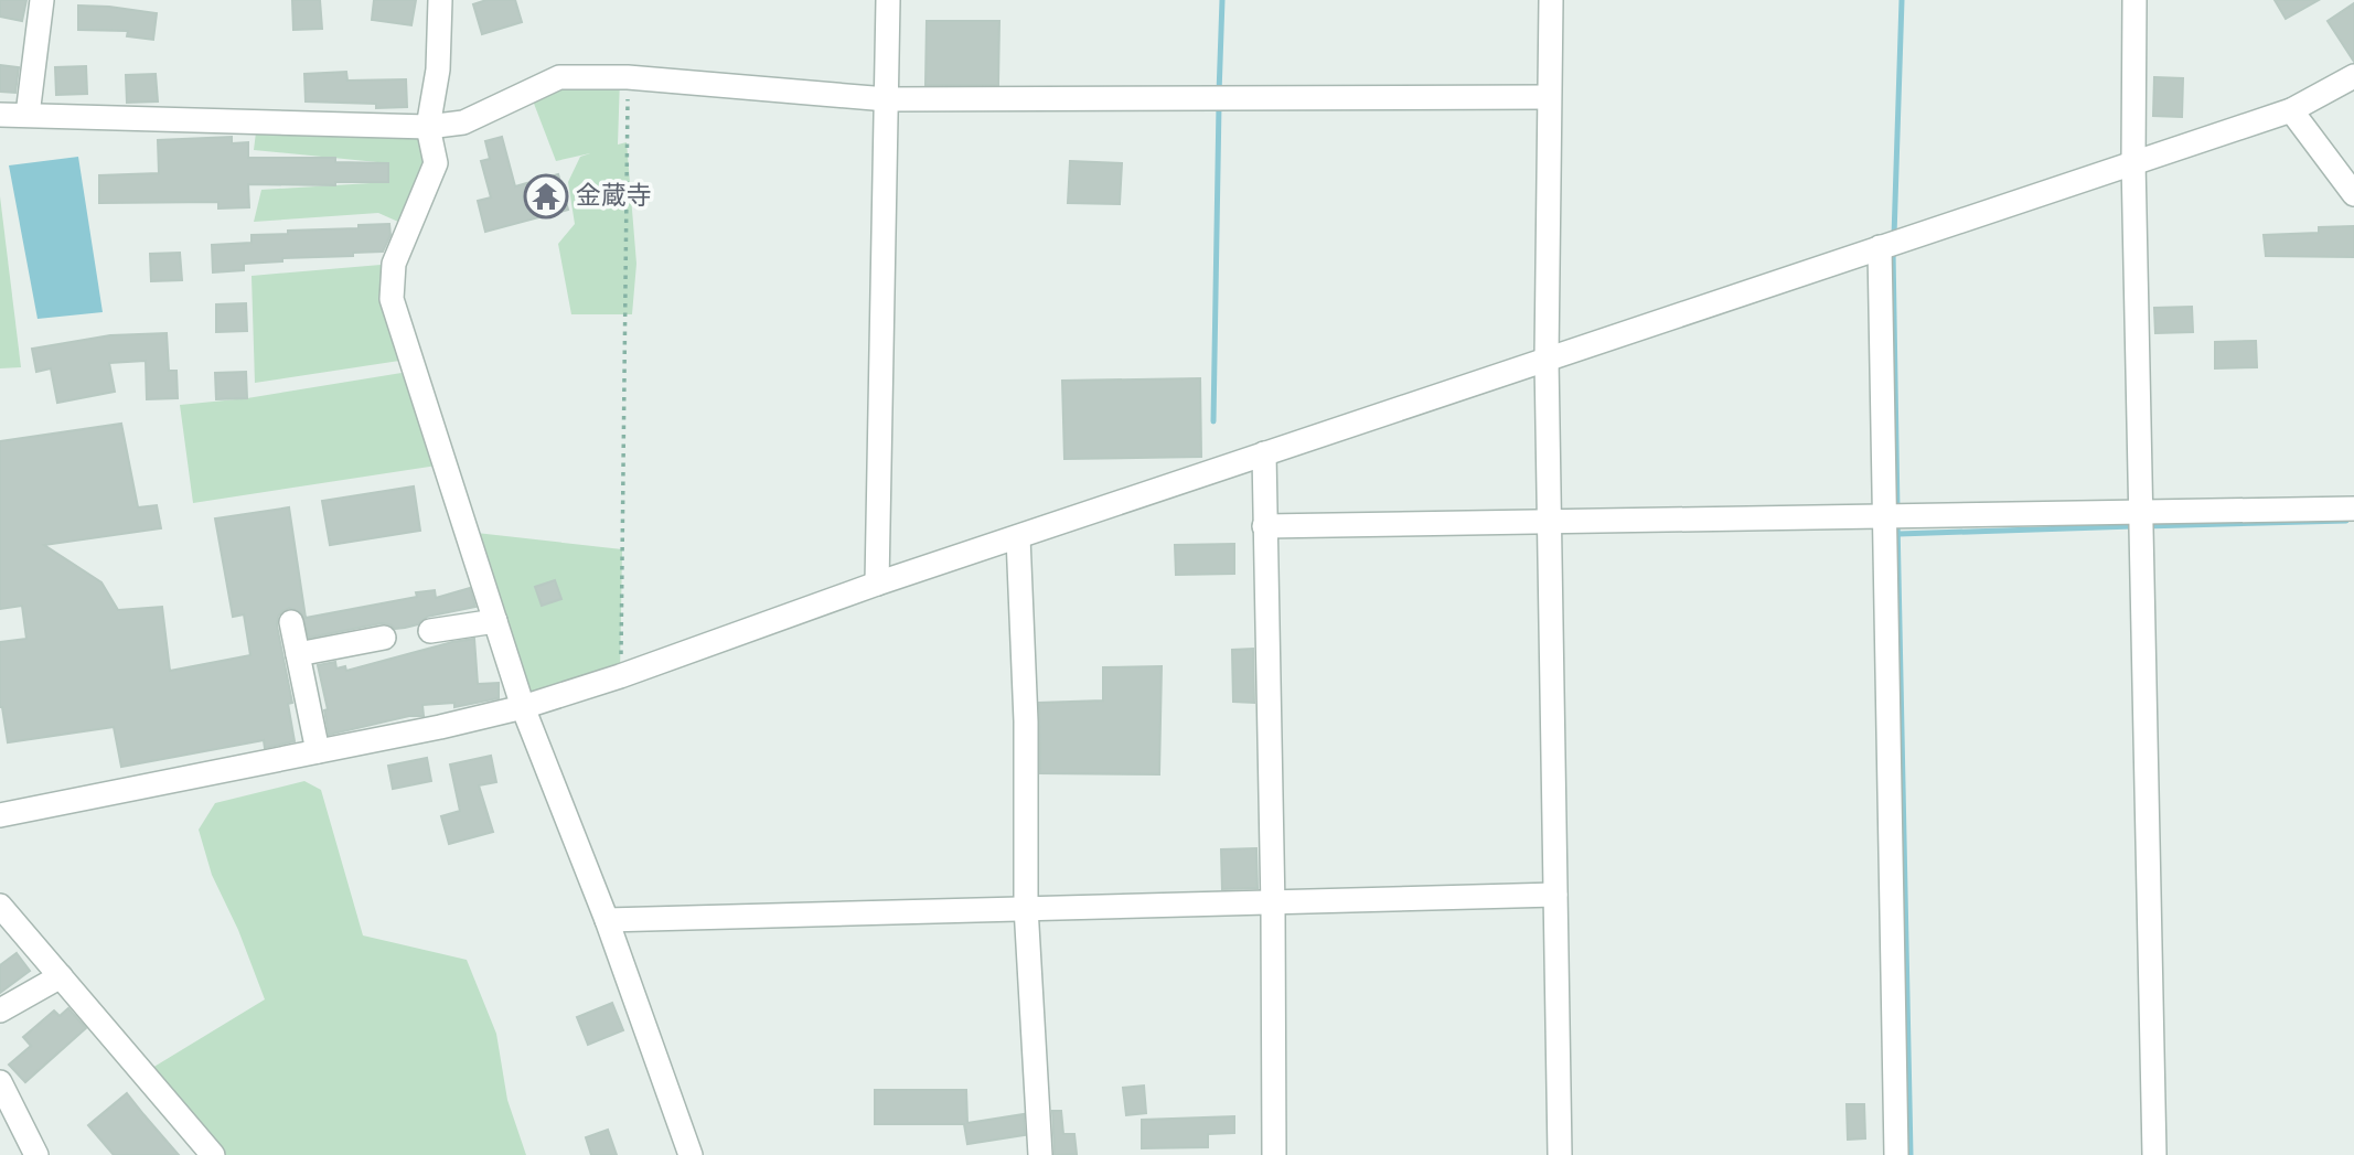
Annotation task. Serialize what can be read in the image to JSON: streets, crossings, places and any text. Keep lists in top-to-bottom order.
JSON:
{
  "places": {
    "temple": ["金蔵寺"]
  }
}
